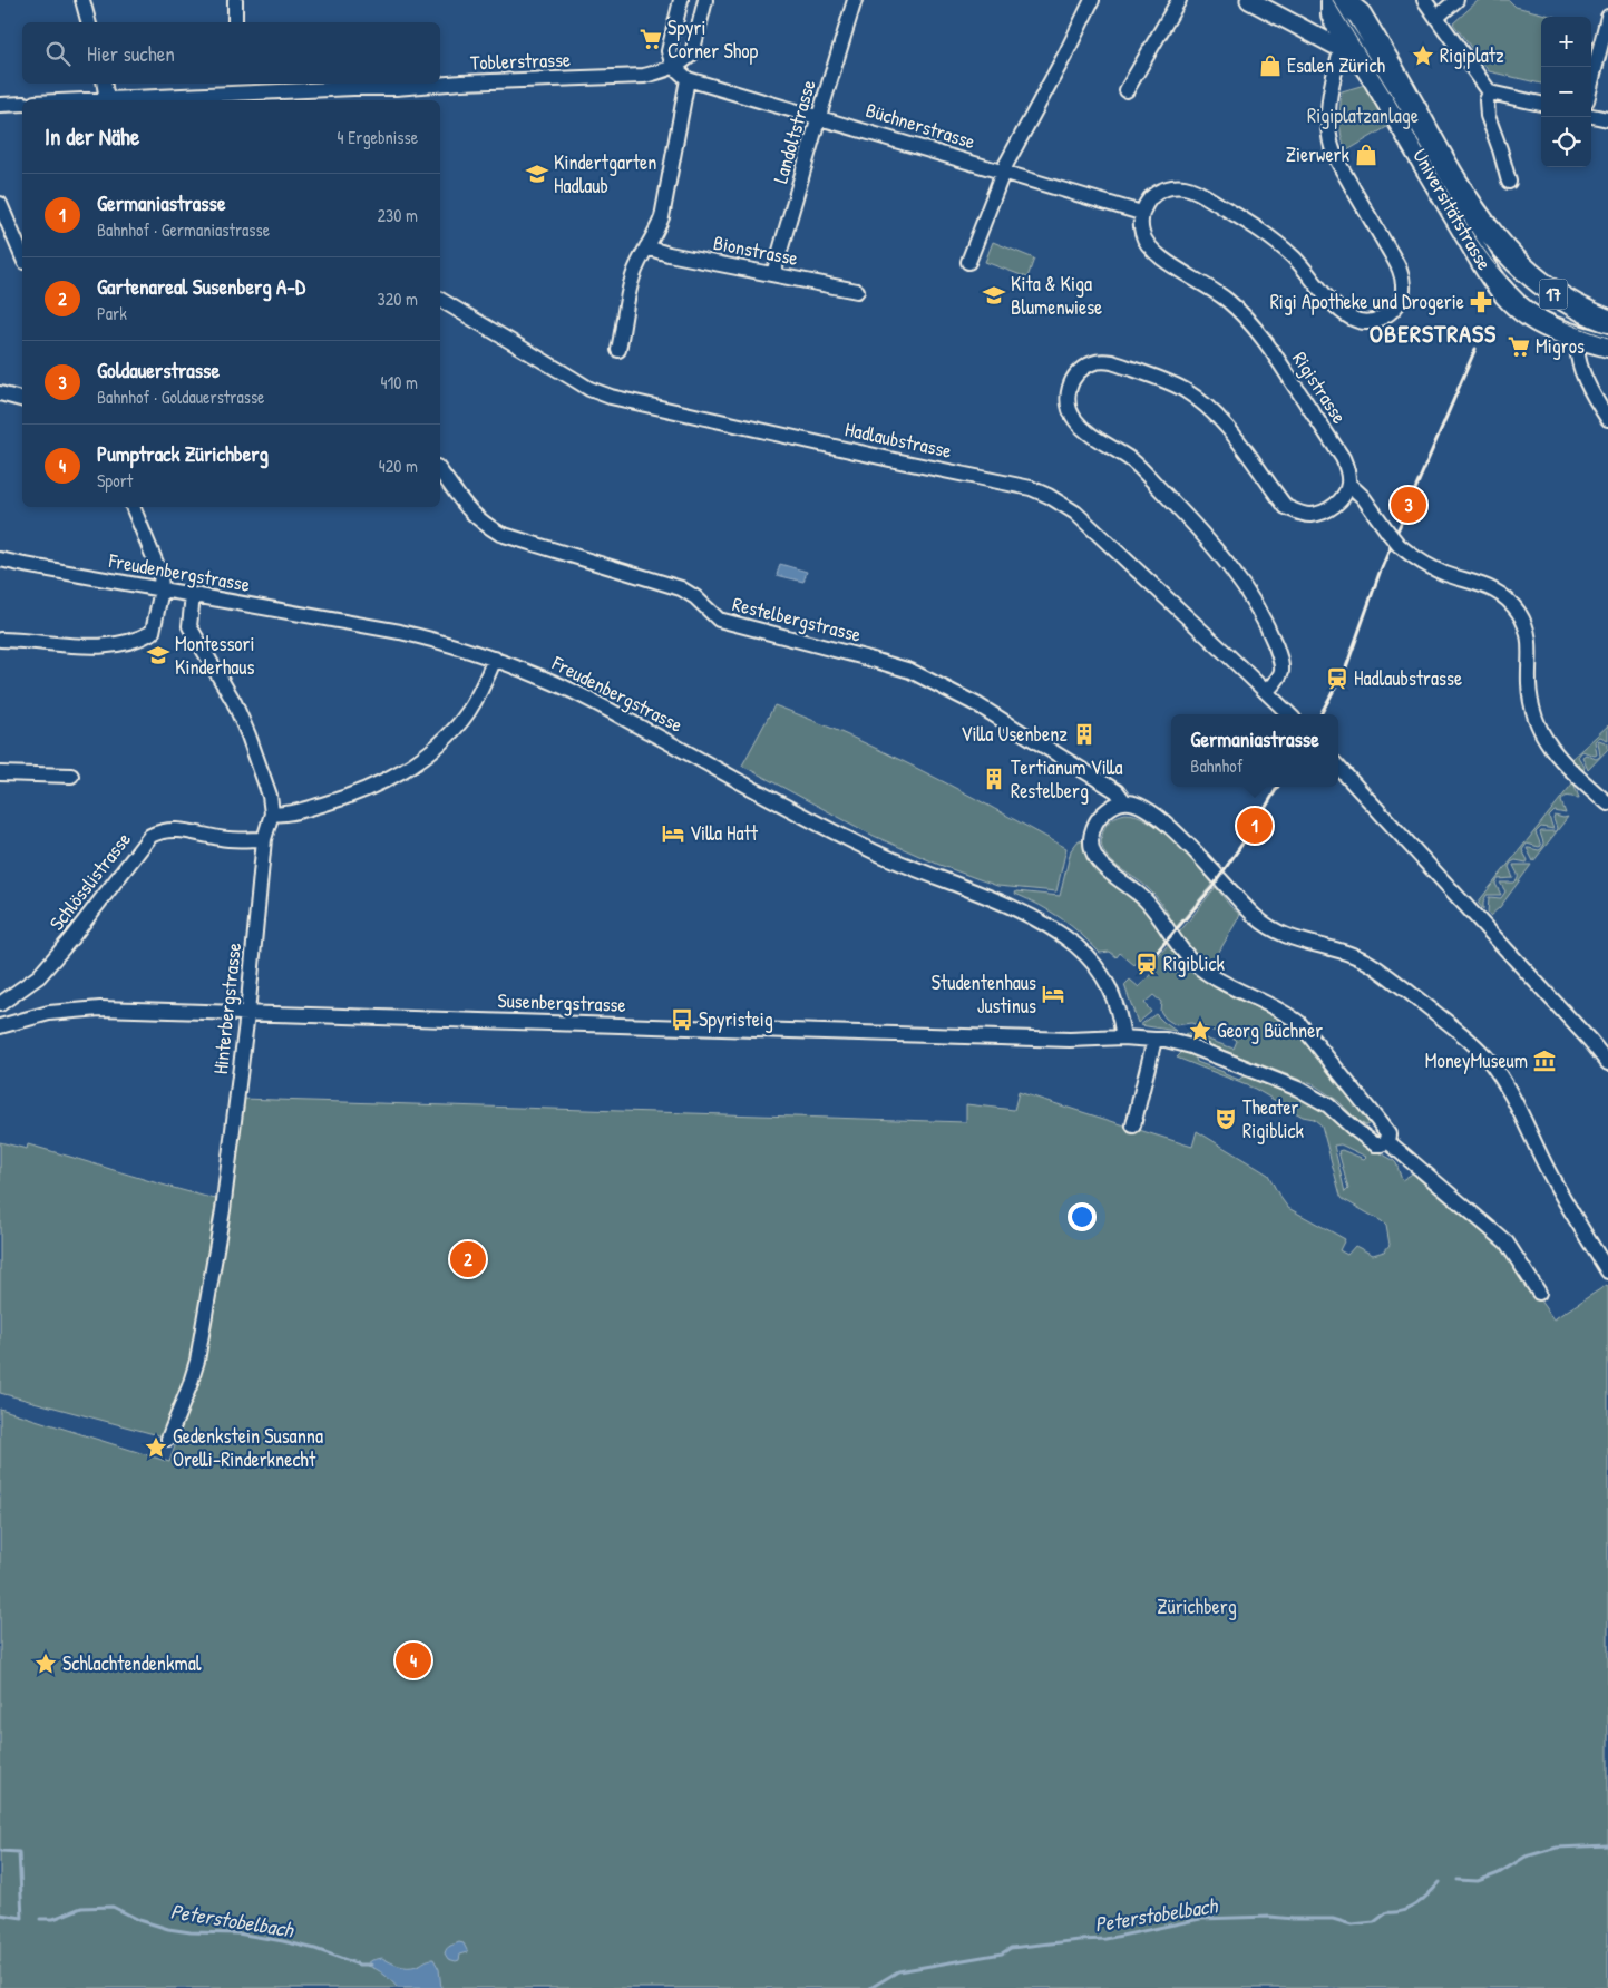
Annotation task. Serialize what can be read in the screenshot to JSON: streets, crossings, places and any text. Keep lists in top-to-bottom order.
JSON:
{
  "streets": {
    "main road": ["Universitätstrasse", "17"],
    "street": [
      "Toblerstrasse",
      "Büchnerstrasse",
      "Landoltstrasse",
      "Bionstrasse",
      "Rigistrasse",
      "Hadlaubstrasse",
      "Freudenbergstrasse",
      "Restelbergstrasse",
      "Schlösslistrasse",
      "Susenbergstrasse",
      "Hinterbergstrasse"
    ]
  },
  "crossings": [
    ["Büchnerstrasse", "Landoltstrasse"],
    ["Büchnerstrasse", "Rigistrasse"],
    ["Landoltstrasse", "Bionstrasse"],
    ["Universitätstrasse", "17"],
    ["Freudenbergstrasse", "Susenbergstrasse"],
    ["Freudenbergstrasse", "Hinterbergstrasse"],
    ["Schlösslistrasse", "Hinterbergstrasse"],
    ["Susenbergstrasse", "Hinterbergstrasse"]
  ],
  "districts": ["OBERSTRASS"],
  "water": ["Peterstobelbach"],
  "parks": ["Rigiplatzanlage", "Zürichberg"],
  "places": {
    "supermarket": ["Spyri Corner Shop", "Migros"],
    "place": [
      "Rigiplatz",
      "Georg Büchner",
      "Gedenkstein Susanna Orelli-Rinderknecht",
      "Schlachtendenkmal"
    ],
    "shop": ["Esalen Zürich", "Zierwerk"],
    "school or university": ["Kindertgarten Hadlaub", "Kita & Kiga Blumenwiese", "Montessori Kinderhaus"],
    "pharmacy": ["Rigi Apotheke und Drogerie"],
    "station": ["Hadlaubstrasse", "Rigiblick"],
    "building": ["Villa Usenbenz", "Tertianum Villa Restelberg"],
    "hotel": ["Villa Hatt", "Studentenhaus Justinus"],
    "bus stop": ["Spyristeig"],
    "museum": ["MoneyMuseum"],
    "theatre": ["Theater Rigiblick"]
  },
  "page": {
    "map_buttons": ["+", "−"],
    "search": "Hier suchen",
    "heading": ["In der Nähe", "4 Ergebnisse"],
    "list": [
      {
        "mark": "1",
        "name": "Germaniastrasse",
        "note": "Bahnhof · Germaniastrasse",
        "value": "230 m"
      },
      {
        "mark": "2",
        "name": "Gartenareal Susenberg A-D",
        "note": "Park",
        "value": "320 m"
      },
      {
        "mark": "3",
        "name": "Goldauerstrasse",
        "note": "Bahnhof · Goldauerstrasse",
        "value": "410 m"
      },
      {
        "mark": "4",
        "name": "Pumptrack Zürichberg",
        "note": "Sport",
        "value": "420 m"
      }
    ],
    "pins": [
      "3",
      "1",
      "2",
      "4"
    ],
    "popup": ["Germaniastrasse", "Bahnhof"]
  }
}
